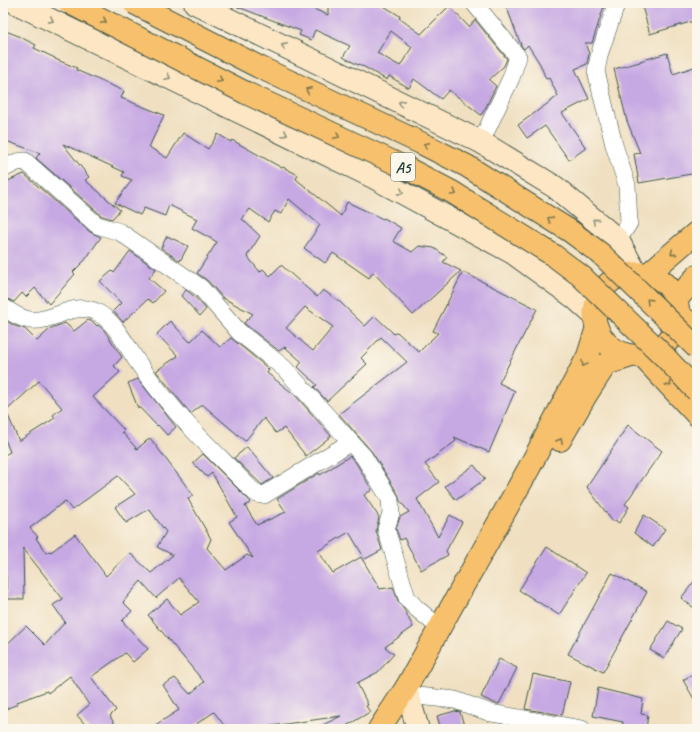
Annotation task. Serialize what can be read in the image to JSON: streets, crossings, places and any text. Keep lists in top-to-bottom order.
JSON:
{
  "streets": {
    "main road": ["A5"]
  }
}
